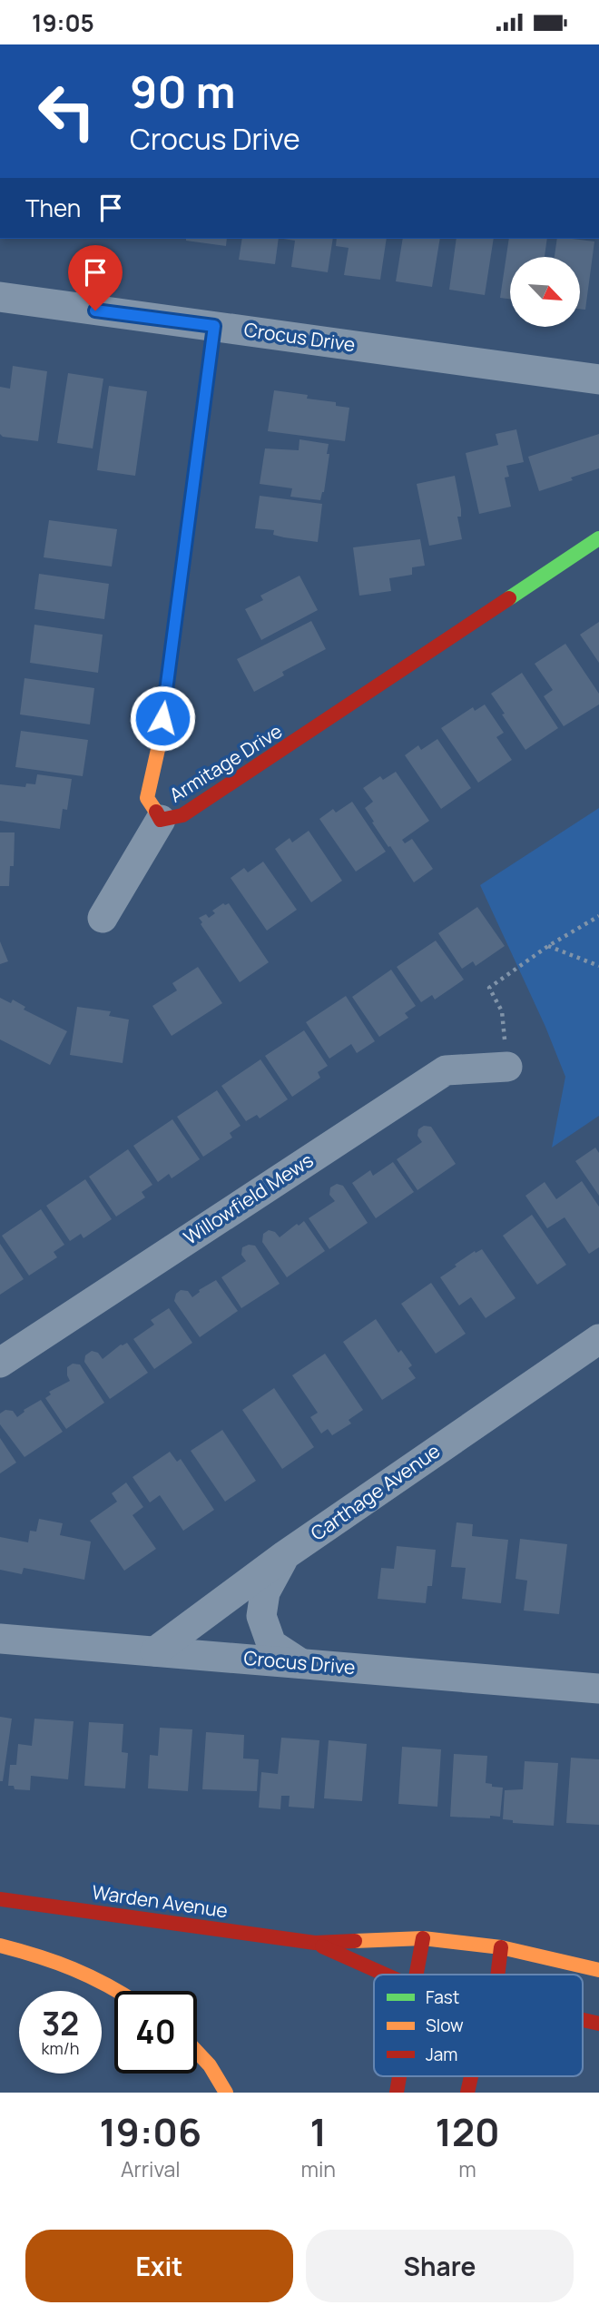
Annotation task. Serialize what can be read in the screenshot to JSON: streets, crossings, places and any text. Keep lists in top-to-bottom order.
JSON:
{
  "streets": {
    "main road": ["Armitage Drive", "Warden Avenue"],
    "street": ["Crocus Drive", "Willowfield Mews", "Carthage Avenue"]
  },
  "crossings": [
    ["Crocus Drive", "Armitage Drive"],
    ["Crocus Drive", "Carthage Avenue"]
  ],
  "legend": ["Fast", "Slow", "Jam"],
  "north": "bottom right",
  "page": {
    "status": "19:05",
    "turn": ["90 m", "Crocus Drive"],
    "then": "Then",
    "speed": "32 km/h",
    "limit": "40",
    "eta": [
      "19:06",
      "Arrival",
      "1",
      "min",
      "120",
      "m"
    ],
    "buttons": ["Exit", "Share"]
  }
}
